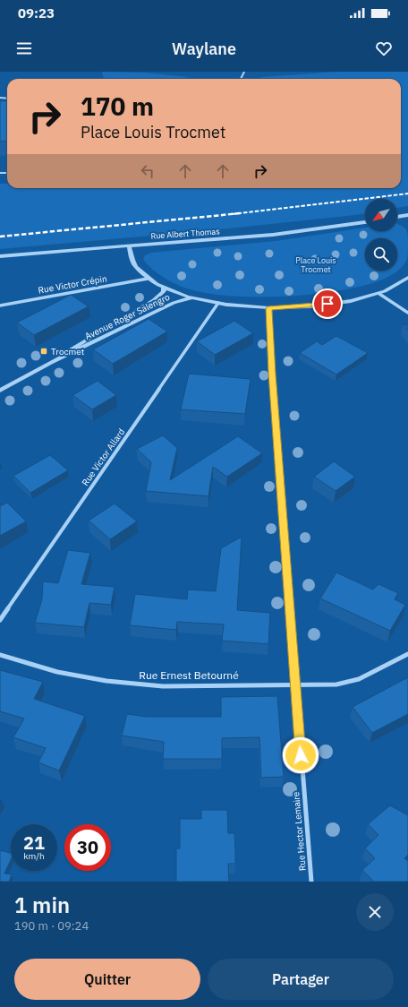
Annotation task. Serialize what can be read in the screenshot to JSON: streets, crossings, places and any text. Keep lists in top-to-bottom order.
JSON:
{
  "streets": {
    "street": [
      "Rue Albert Thomas",
      "Rue Victor Crépin",
      "Avenue Roger Salengro",
      "Rue Victor Allard",
      "Rue Ernest Betourné",
      "Rue Hector Lemaire"
    ]
  },
  "crossings": [
    ["Rue Ernest Betourné", "Rue Hector Lemaire"]
  ],
  "parks": ["Place Louis Trocmet"],
  "places": {
    "transit": ["Trocmet"]
  },
  "north": "bottom left",
  "page": {
    "status": "09:23",
    "header": "Waylane",
    "turn": ["170 m", "Place Louis Trocmet"],
    "speed": "21 km/h",
    "limit": "30",
    "heading": ["1 min", "190 m · 09:24"],
    "buttons": ["Quitter", "Partager"]
  }
}
